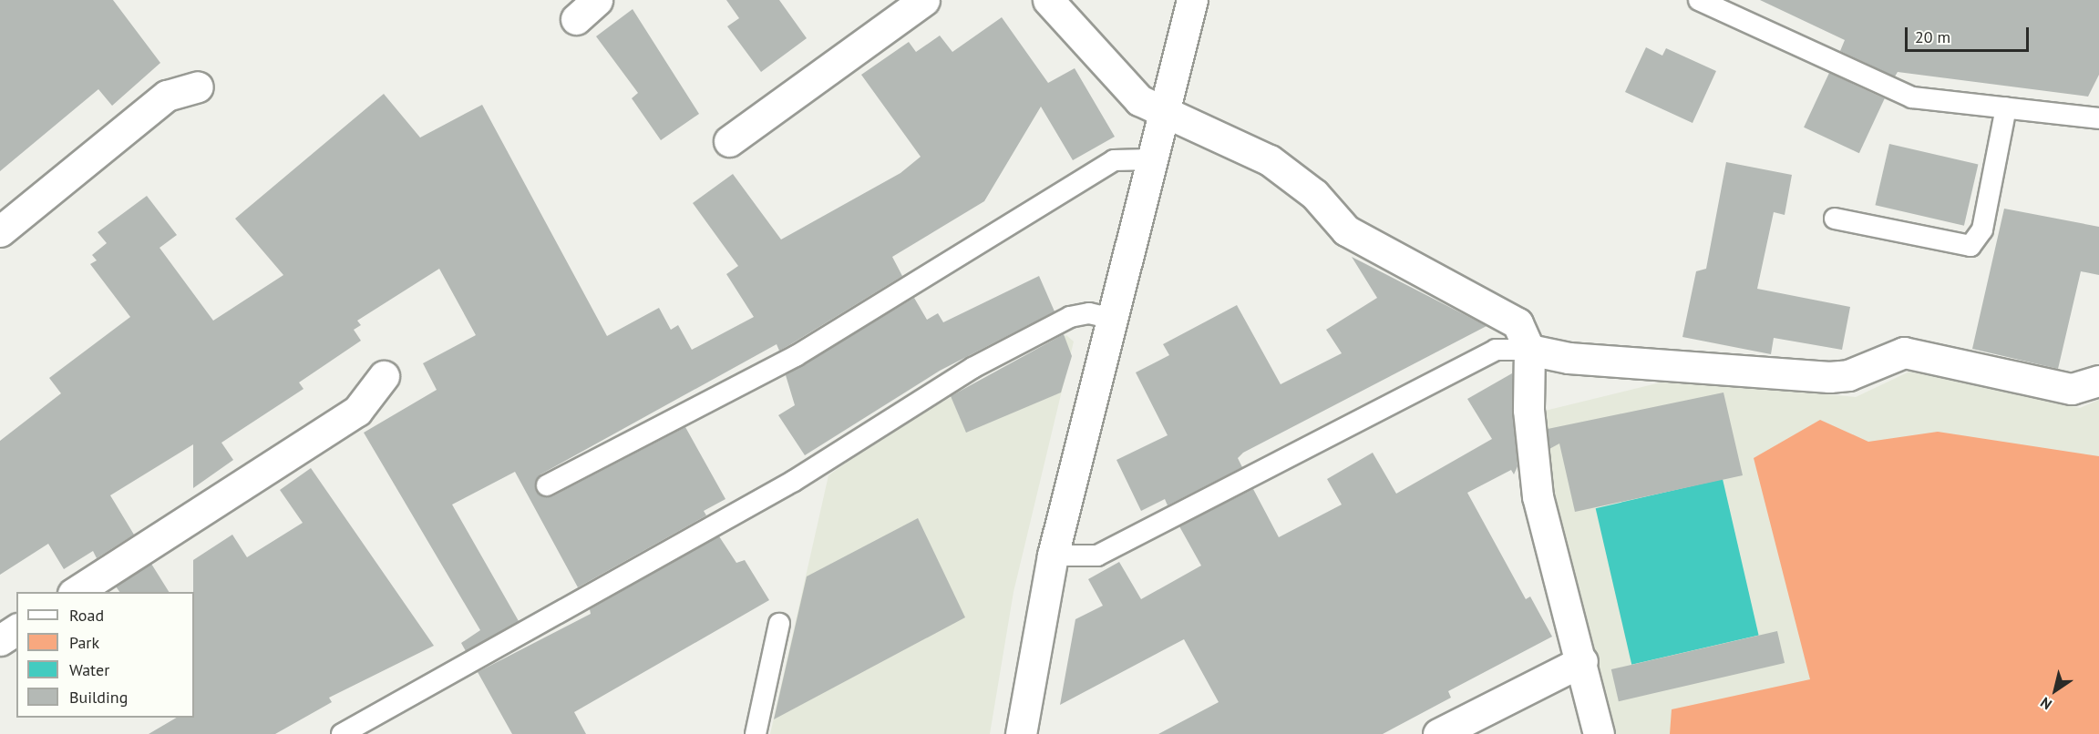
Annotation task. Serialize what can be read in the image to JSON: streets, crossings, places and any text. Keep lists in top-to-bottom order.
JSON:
{
  "legend": [
    "Road",
    "Park",
    "Water",
    "Building"
  ],
  "scale_bar": "20 m",
  "north": "bottom left"
}
